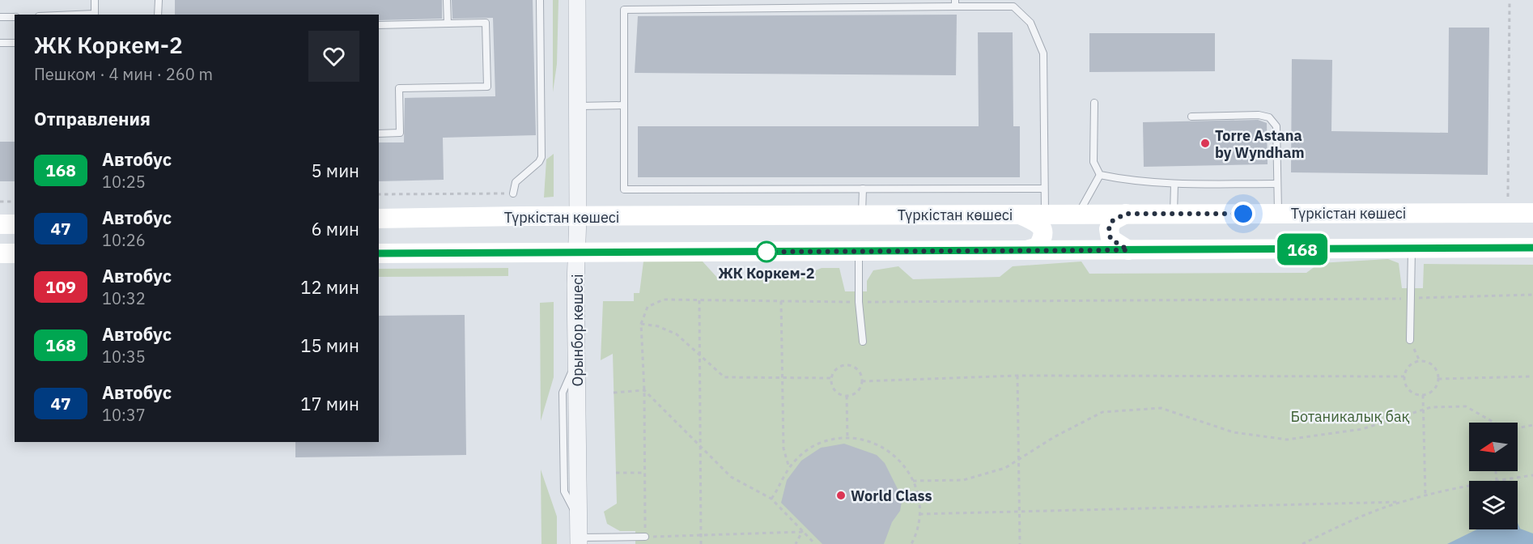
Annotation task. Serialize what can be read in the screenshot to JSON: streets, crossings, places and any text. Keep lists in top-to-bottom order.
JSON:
{
  "streets": {
    "main road": ["Түркістан көшесі"],
    "street": ["Орынбор көшесі"]
  },
  "crossings": [
    ["Түркістан көшесі", "Орынбор көшесі"]
  ],
  "parks": ["Ботаникалық бақ"],
  "places": ["Torre Astana by Wyndham", "ЖК Коркем-2", "World Class"],
  "lines": ["bus line 168"],
  "north": "left",
  "page": {
    "on_map": "168",
    "heading": [
      ["ЖК Коркем-2", "Пешком · 4 мин · 260 m"],
      "Отправления"
    ],
    "list": [
      {
        "mark": "168",
        "name": "Автобус",
        "note": "10:25",
        "value": "5 мин"
      },
      {
        "mark": "47",
        "name": "Автобус",
        "note": "10:26",
        "value": "6 мин"
      },
      {
        "mark": "109",
        "name": "Автобус",
        "note": "10:32",
        "value": "12 мин"
      },
      {
        "mark": "168",
        "name": "Автобус",
        "note": "10:35",
        "value": "15 мин"
      },
      {
        "mark": "47",
        "name": "Автобус",
        "note": "10:37",
        "value": "17 мин"
      }
    ]
  }
}
